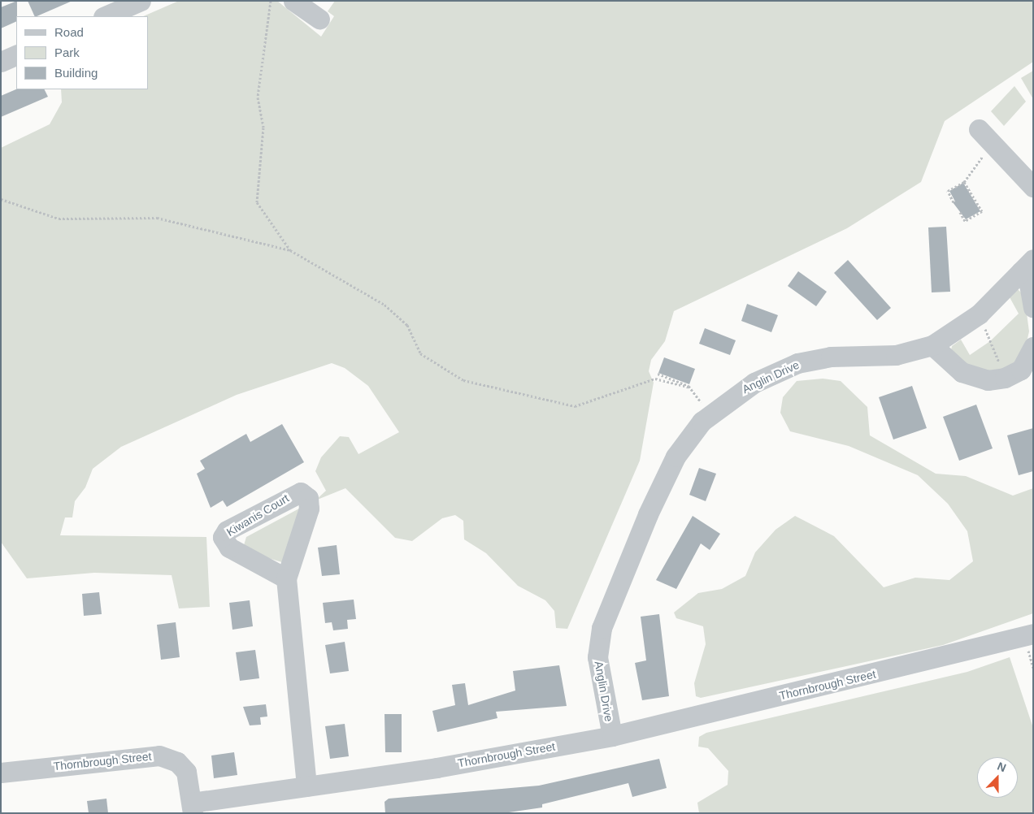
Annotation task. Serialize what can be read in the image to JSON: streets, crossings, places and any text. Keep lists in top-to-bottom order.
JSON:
{
  "streets": {
    "street": ["Anglin Drive", "Kiwanis Court", "Thornbrough Street"]
  },
  "crossings": [
    ["Anglin Drive", "Thornbrough Street"],
    ["Kiwanis Court", "Thornbrough Street"]
  ],
  "legend": ["Road", "Park", "Building"],
  "north": "top"
}
